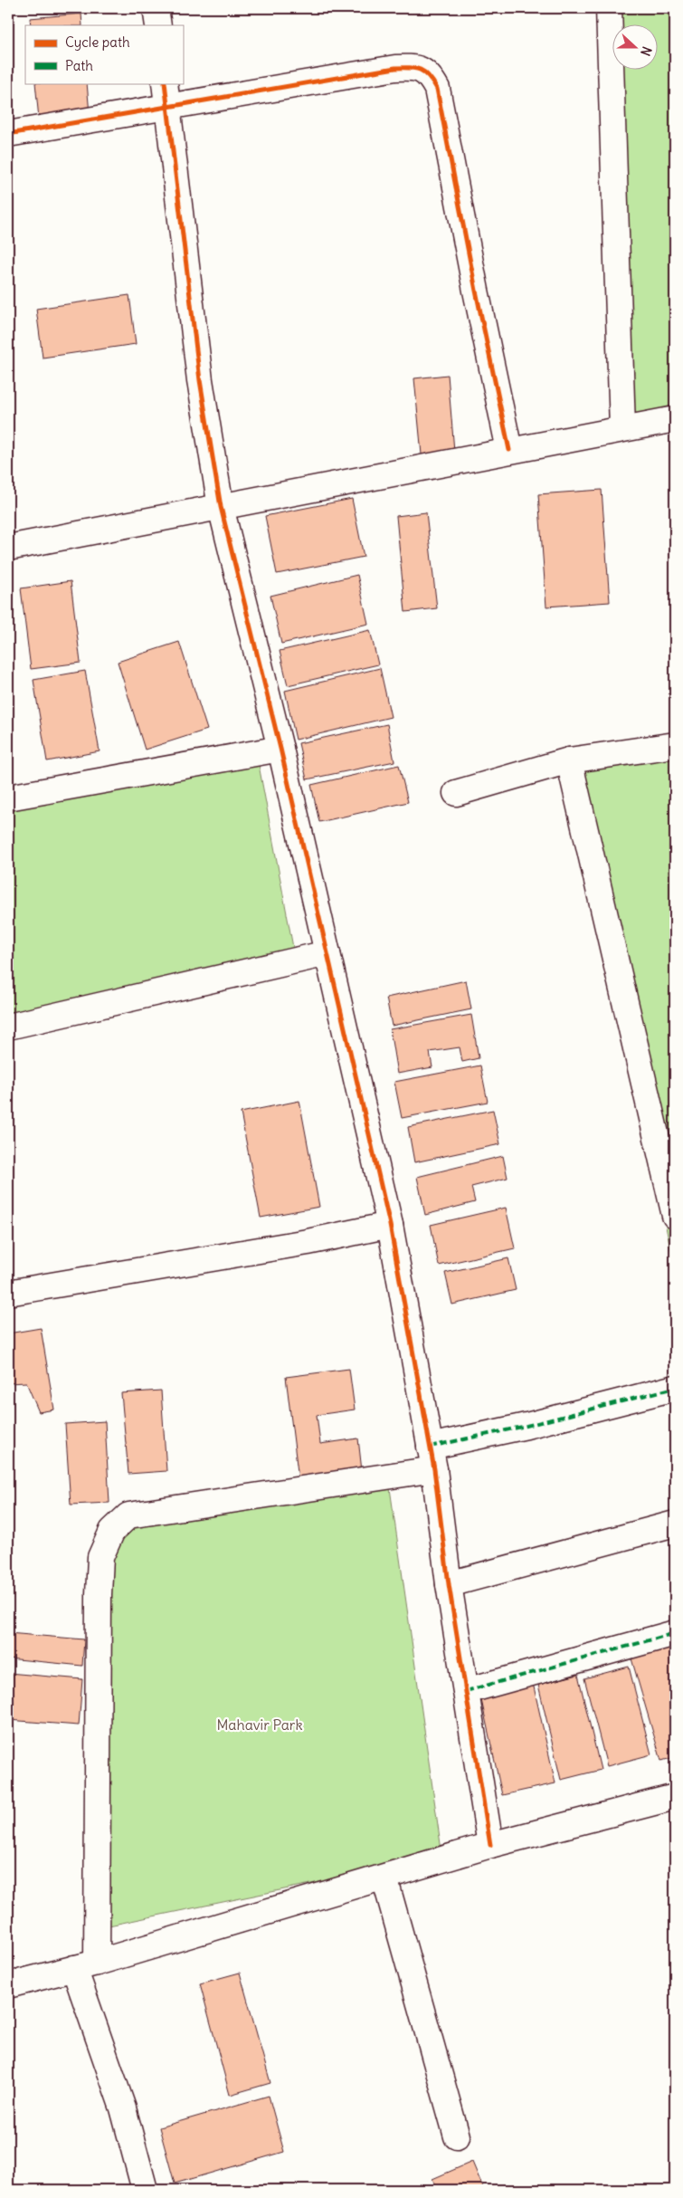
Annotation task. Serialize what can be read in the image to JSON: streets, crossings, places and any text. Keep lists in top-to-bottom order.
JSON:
{
  "parks": ["Mahavir Park"],
  "legend": ["Cycle path", "Path"],
  "north": "right"
}
